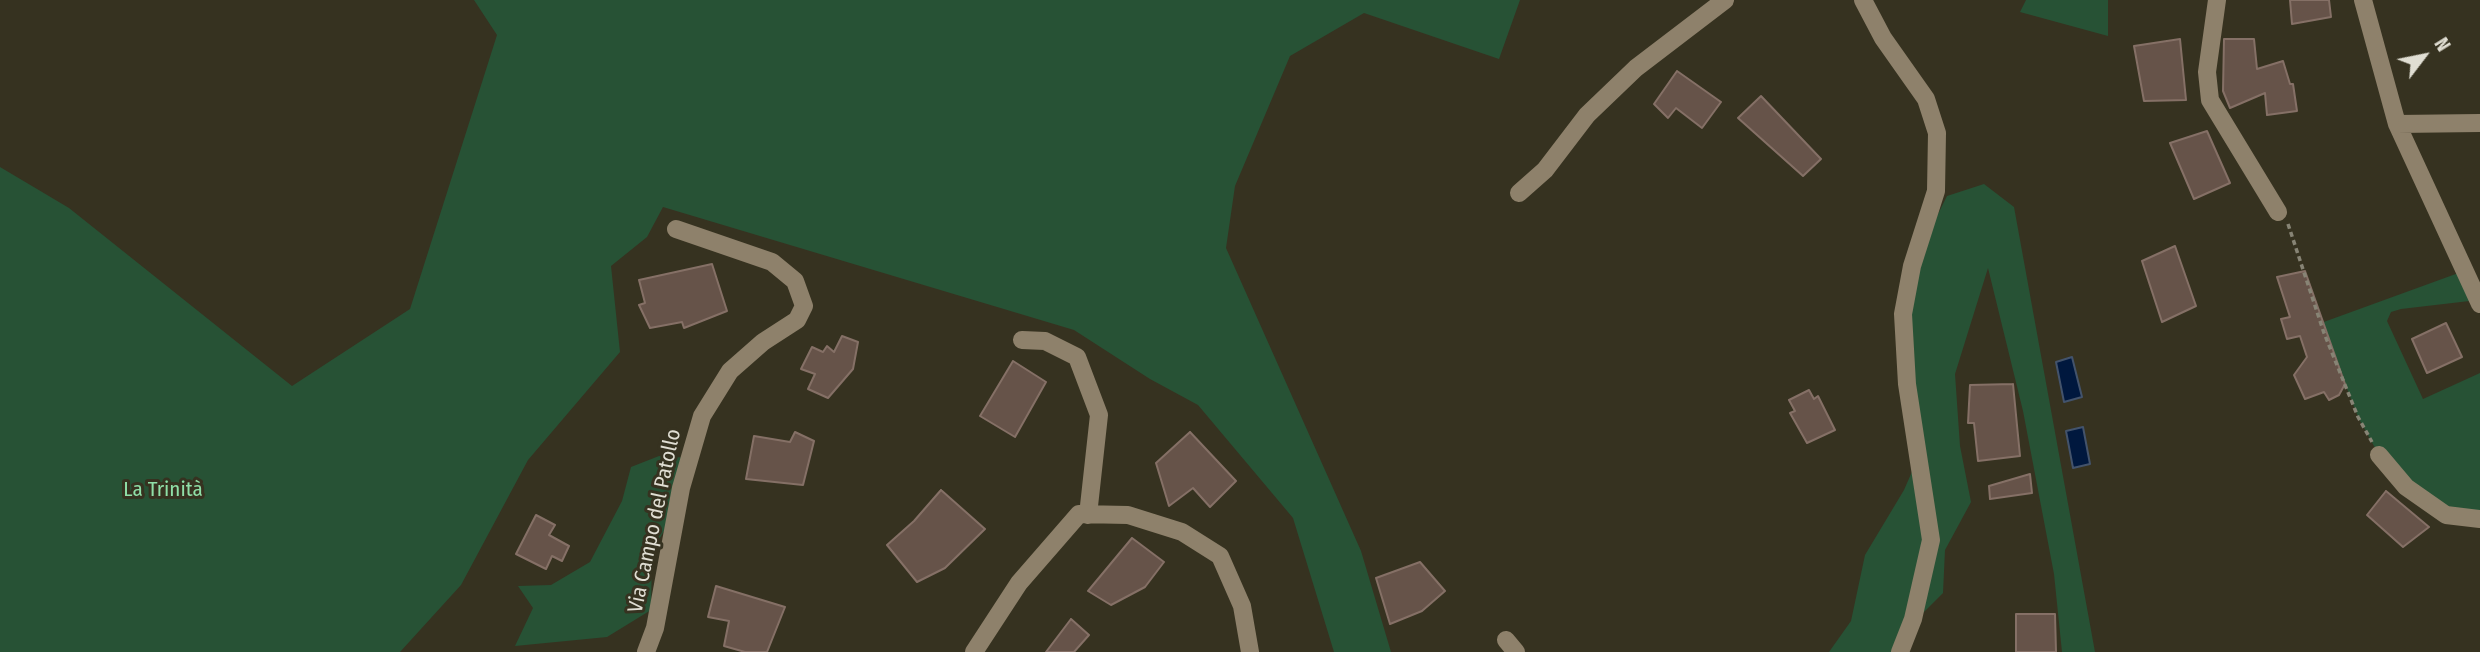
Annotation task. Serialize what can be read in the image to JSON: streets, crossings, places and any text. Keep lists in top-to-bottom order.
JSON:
{
  "streets": {
    "street": ["Via Campo del Patollo"]
  },
  "parks": ["La Trinità"],
  "north": "top right"
}
